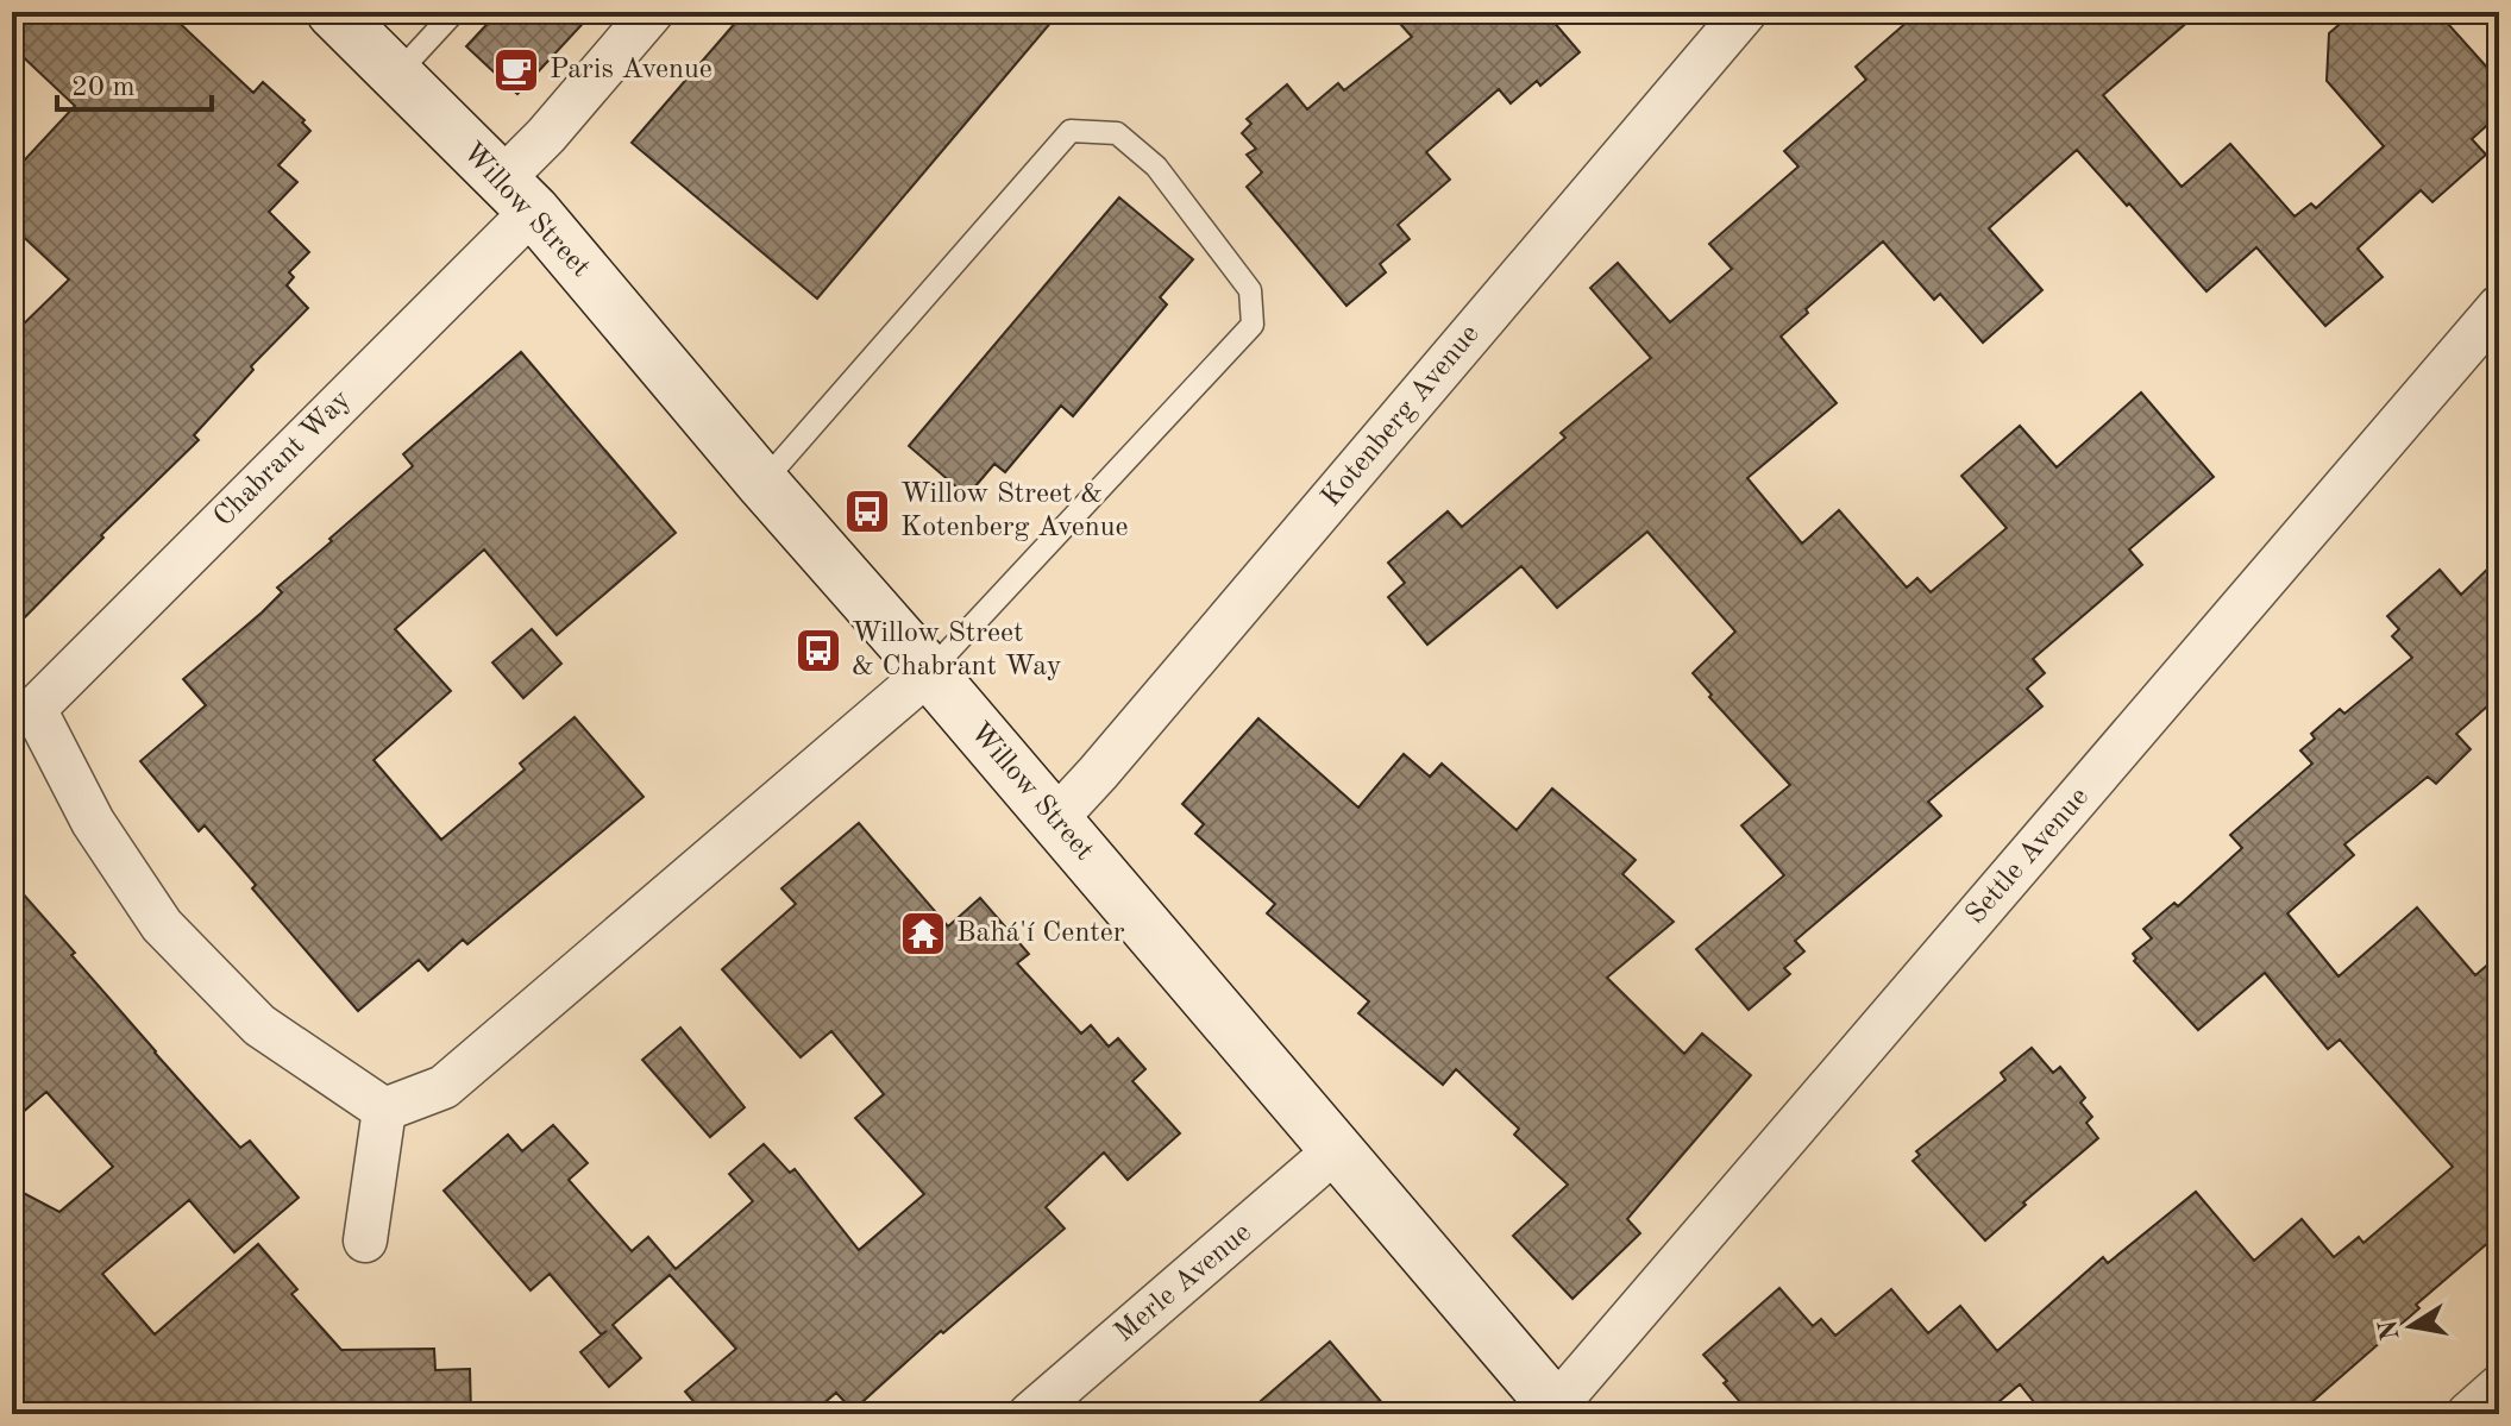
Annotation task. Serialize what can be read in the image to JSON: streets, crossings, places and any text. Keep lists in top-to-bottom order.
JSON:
{
  "streets": {
    "main road": ["Willow Street"],
    "street": [
      "Kotenberg Avenue",
      "Chabrant Way",
      "Settle Avenue",
      "Merle Avenue"
    ]
  },
  "crossings": [
    ["Willow Street", "Kotenberg Avenue"],
    ["Willow Street", "Chabrant Way"],
    ["Willow Street", "Settle Avenue"],
    ["Willow Street", "Merle Avenue"]
  ],
  "places": {
    "cafe": ["Paris Avenue"],
    "bus stop": ["Willow Street & Kotenberg Avenue", "Willow Street & Chabrant Way"],
    "temple": ["Bahá'í Center"]
  },
  "scale_bar": "20 m",
  "north": "left"
}
